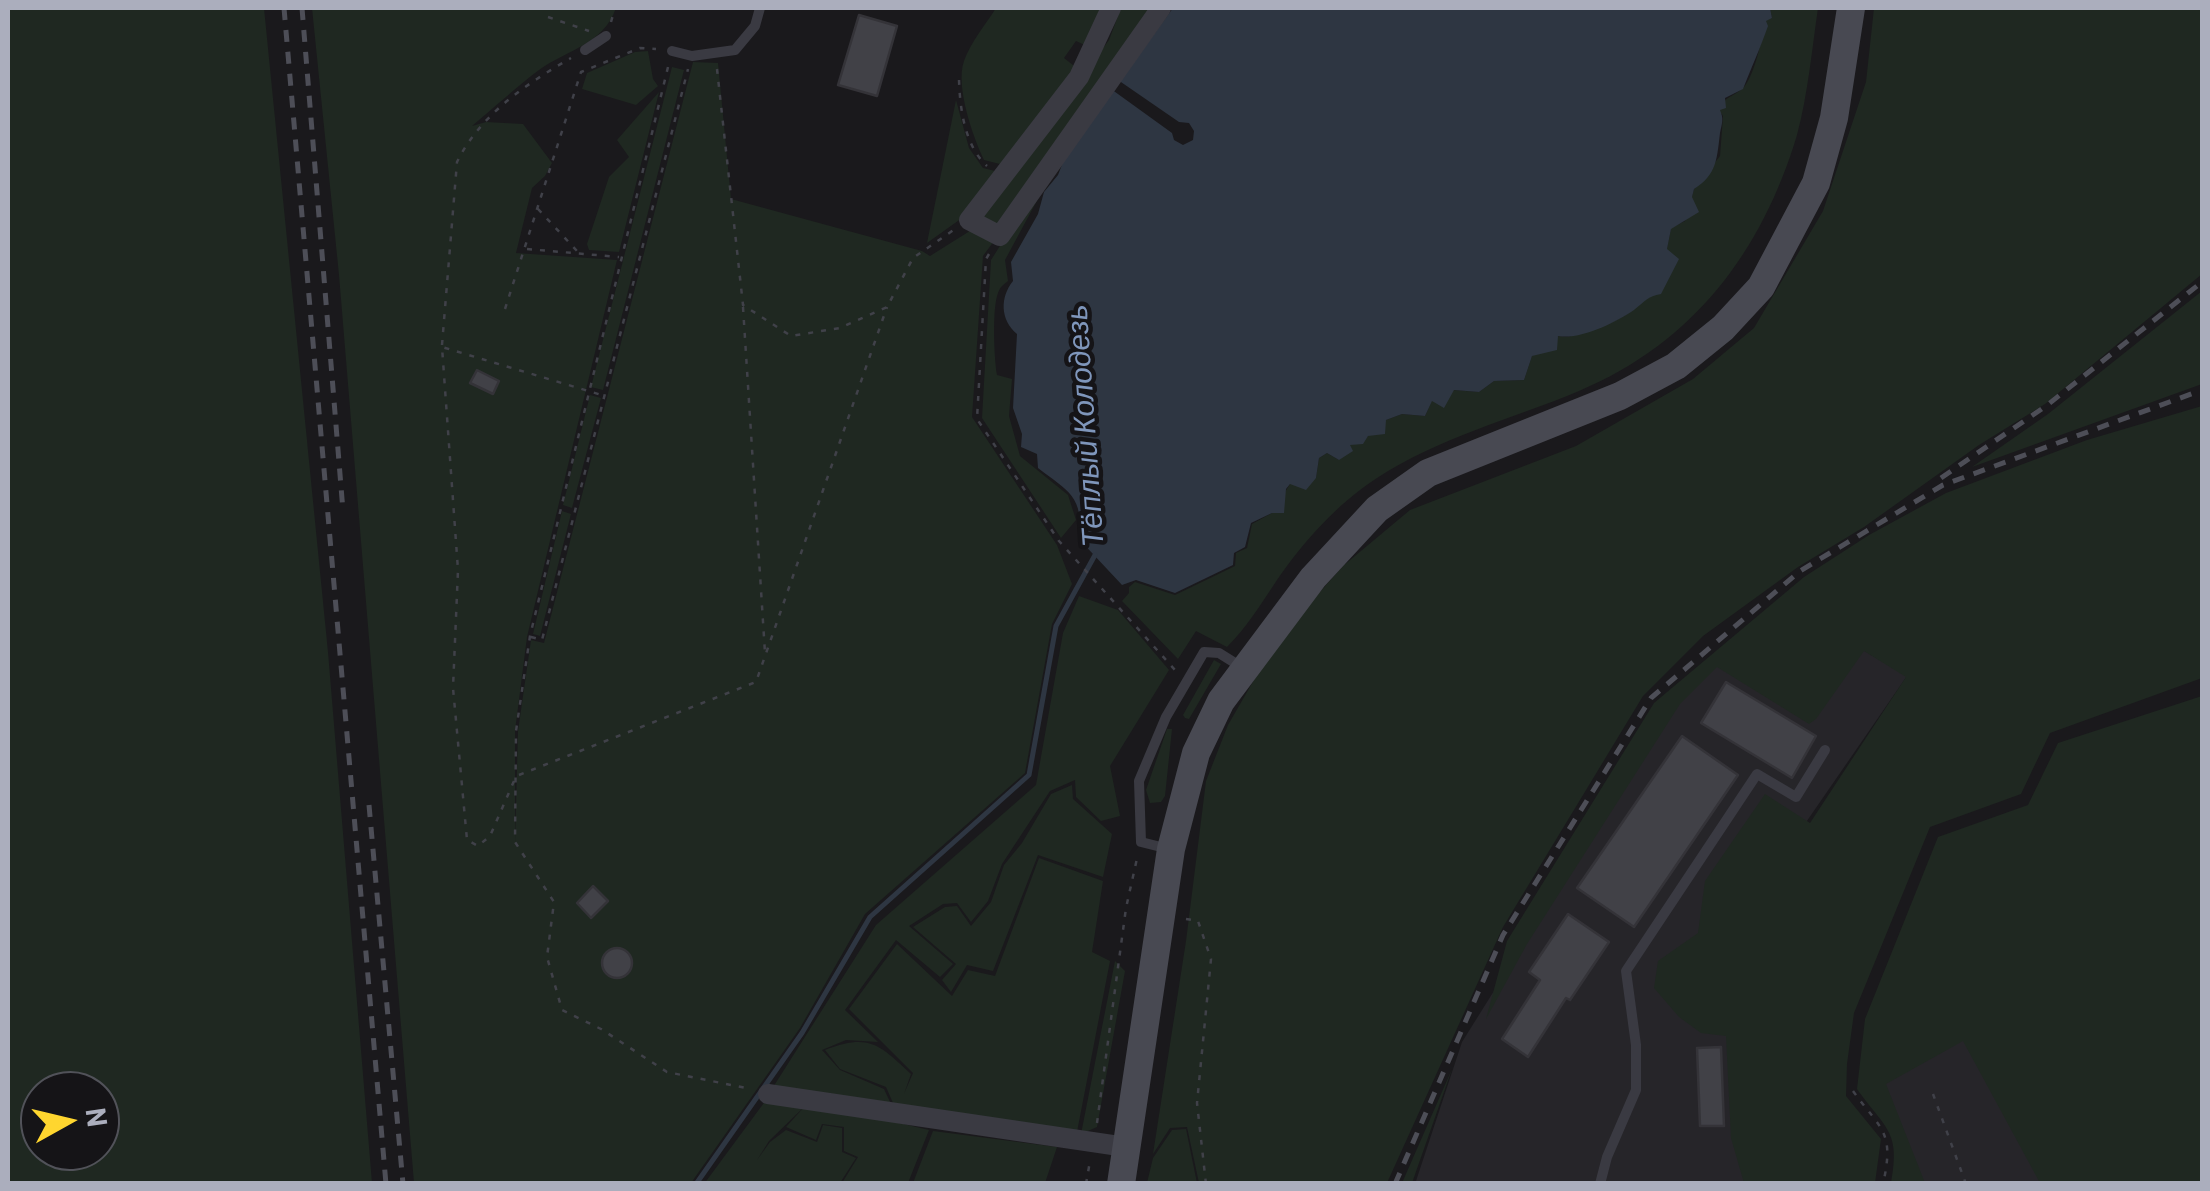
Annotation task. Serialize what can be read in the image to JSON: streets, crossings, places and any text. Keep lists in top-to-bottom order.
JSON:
{
  "water": ["Тёплый Колодезь"],
  "north": "right"
}
